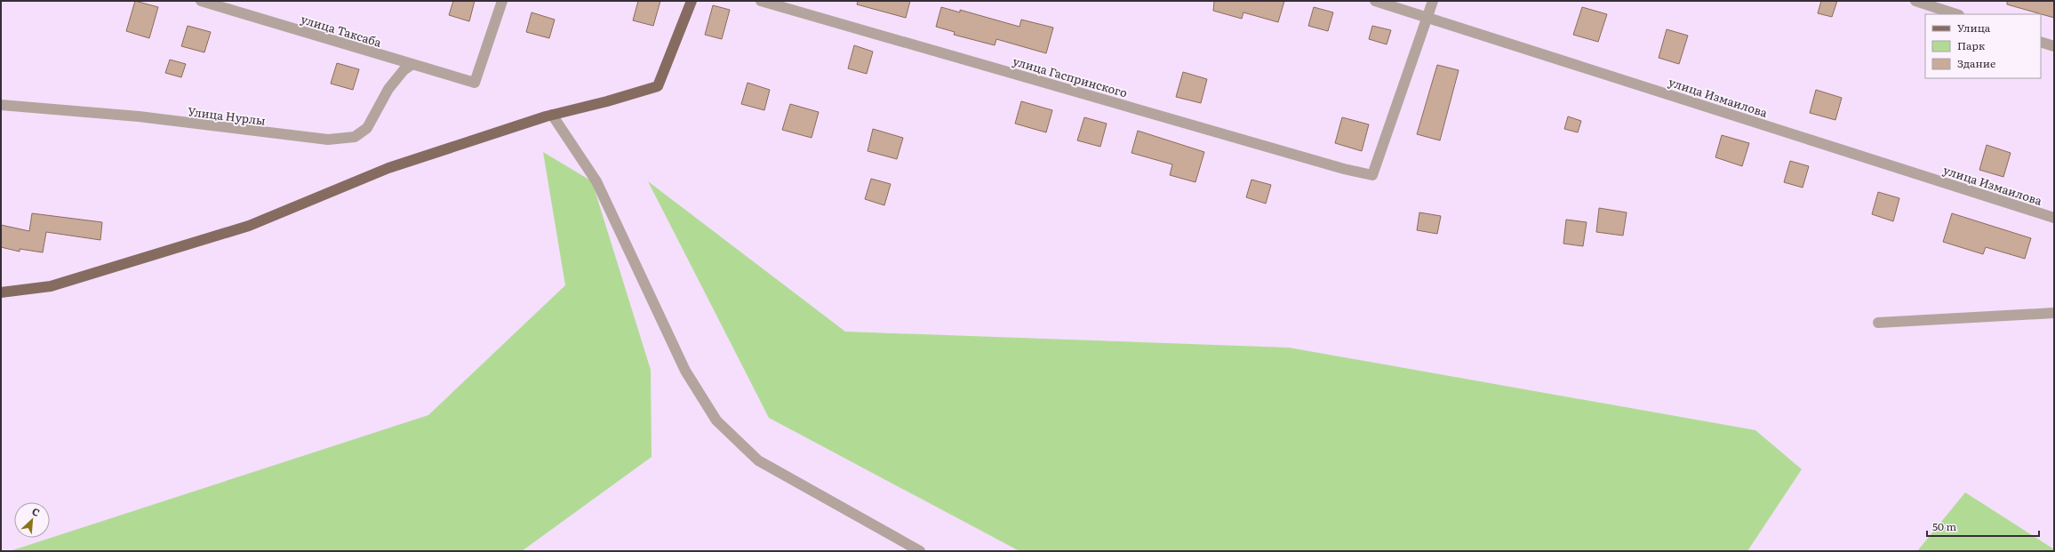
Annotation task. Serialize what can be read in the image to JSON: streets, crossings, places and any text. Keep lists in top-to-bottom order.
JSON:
{
  "streets": {
    "street": [
      "улица Таксаба",
      "улица Гаспринского",
      "улица Измаилова",
      "Улица Нурлы"
    ]
  },
  "crossings": [
    ["улица Таксаба", "Улица Нурлы"],
    ["улица Гаспринского", "улица Измаилова"]
  ],
  "legend": ["Улица", "Парк", "Здание"],
  "scale_bar": "50 m",
  "north": "top right"
}
